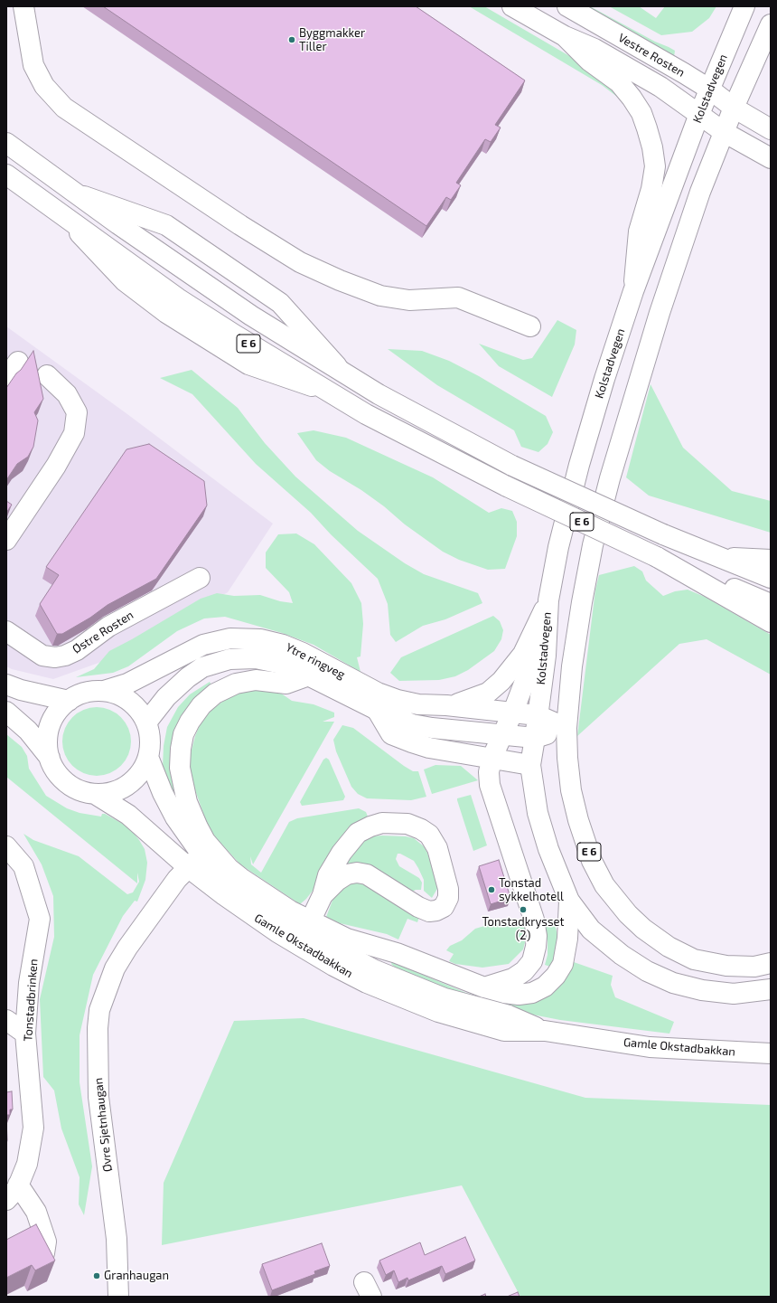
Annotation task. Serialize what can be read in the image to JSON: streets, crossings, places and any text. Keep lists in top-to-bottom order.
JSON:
{
  "streets": {
    "main road": [
      "Vestre Rosten",
      "Kolstadvegen",
      "E 6",
      "Østre Rosten",
      "Ytre ringveg",
      "Gamle Okstadbakkan",
      "Tonstadbrinken",
      "Øvre Sjetnhaugan"
    ]
  },
  "crossings": [
    ["Vestre Rosten", "Kolstadvegen"],
    ["Kolstadvegen", "Ytre ringveg"],
    ["E 6", "Ytre ringveg"],
    ["Ytre ringveg", "Gamle Okstadbakkan"],
    ["Gamle Okstadbakkan", "Øvre Sjetnhaugan"]
  ],
  "places": [
    "Byggmakker Tiller",
    "Tonstad sykkelhotell",
    "Tonstadkrysset (2)",
    "Granhaugan"
  ]
}
